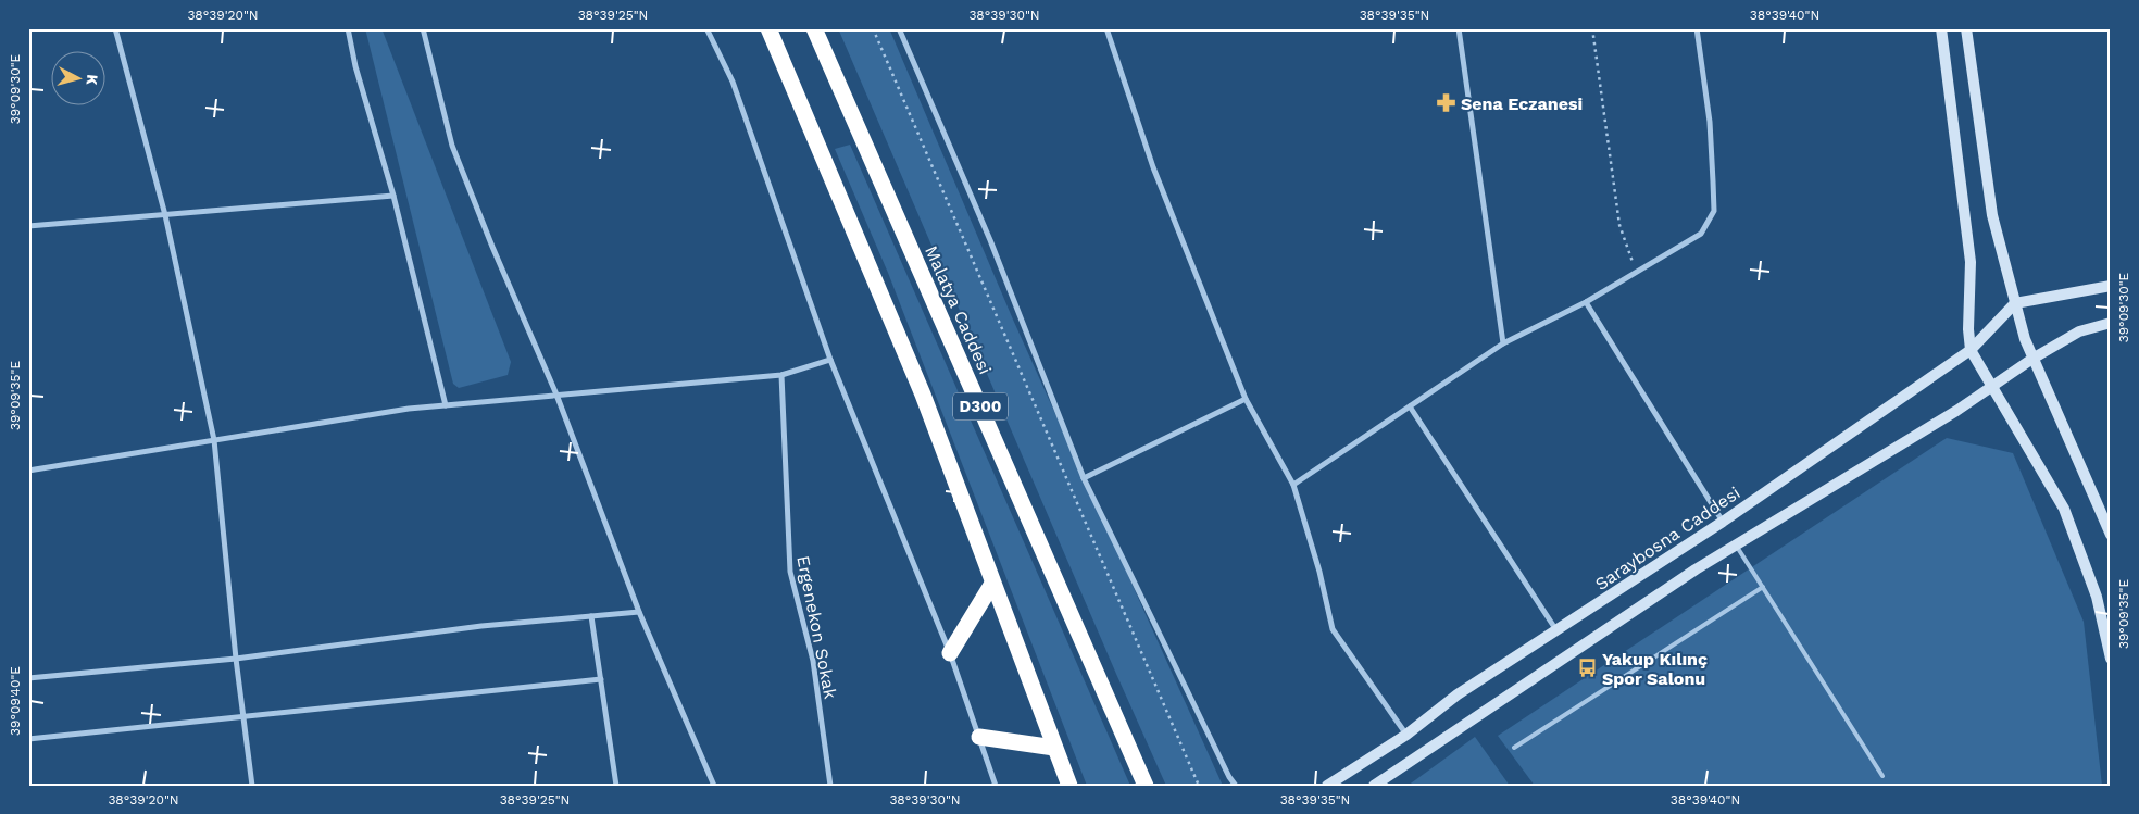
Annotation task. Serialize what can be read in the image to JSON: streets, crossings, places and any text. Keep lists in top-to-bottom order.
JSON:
{
  "streets": {
    "highway": ["Malatya Caddesi", "D300"],
    "main road": ["Saraybosna Caddesi"],
    "street": ["Ergenekon Sokak"]
  },
  "places": {
    "pharmacy": ["Sena Eczanesi"],
    "bus stop": ["Yakup Kılınç Spor Salonu"]
  },
  "north": "right",
  "coordinates": [
    "38°39'20\"N",
    "38°39'25\"N",
    "38°39'30\"N",
    "38°39'35\"N",
    "38°39'40\"N",
    "39°09'30\"E",
    "39°09'35\"E",
    "39°09'40\"E"
  ]
}
